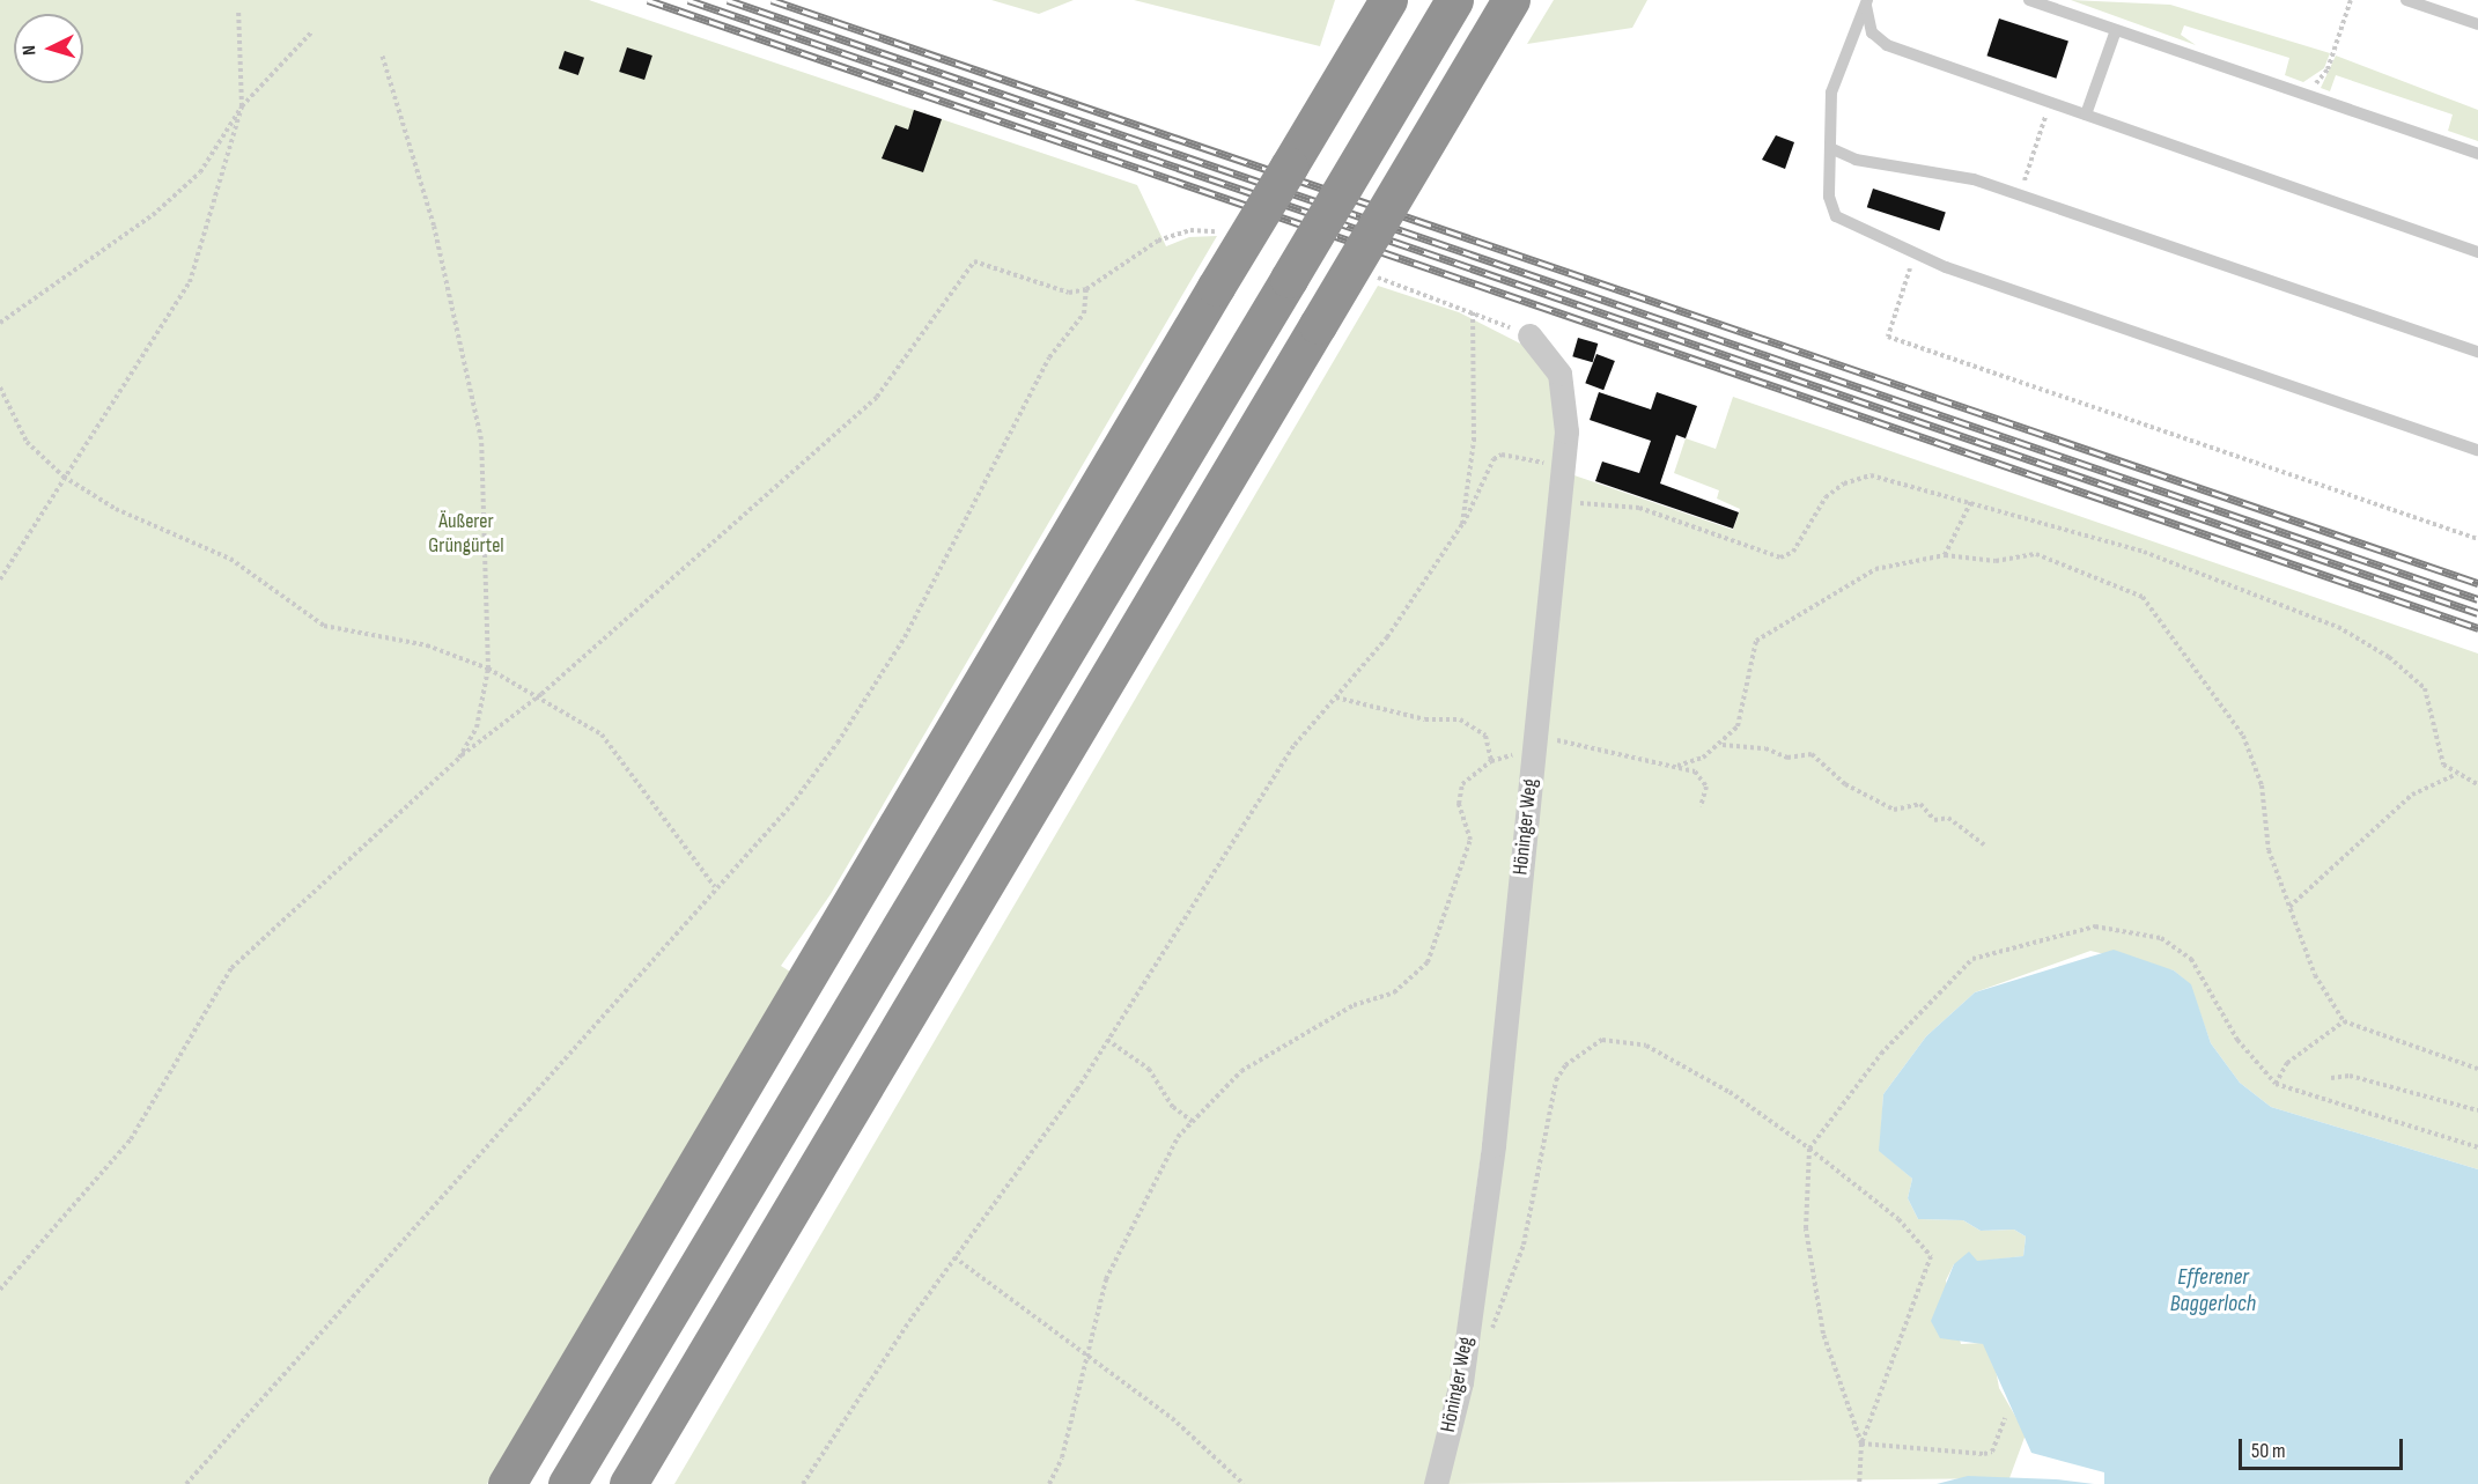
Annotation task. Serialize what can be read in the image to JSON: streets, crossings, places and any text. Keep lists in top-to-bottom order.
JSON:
{
  "streets": {
    "street": ["Höninger Weg"]
  },
  "water": ["Efferener Baggerloch"],
  "parks": ["Äußerer Grüngürtel"],
  "scale_bar": "50 m",
  "north": "left"
}
